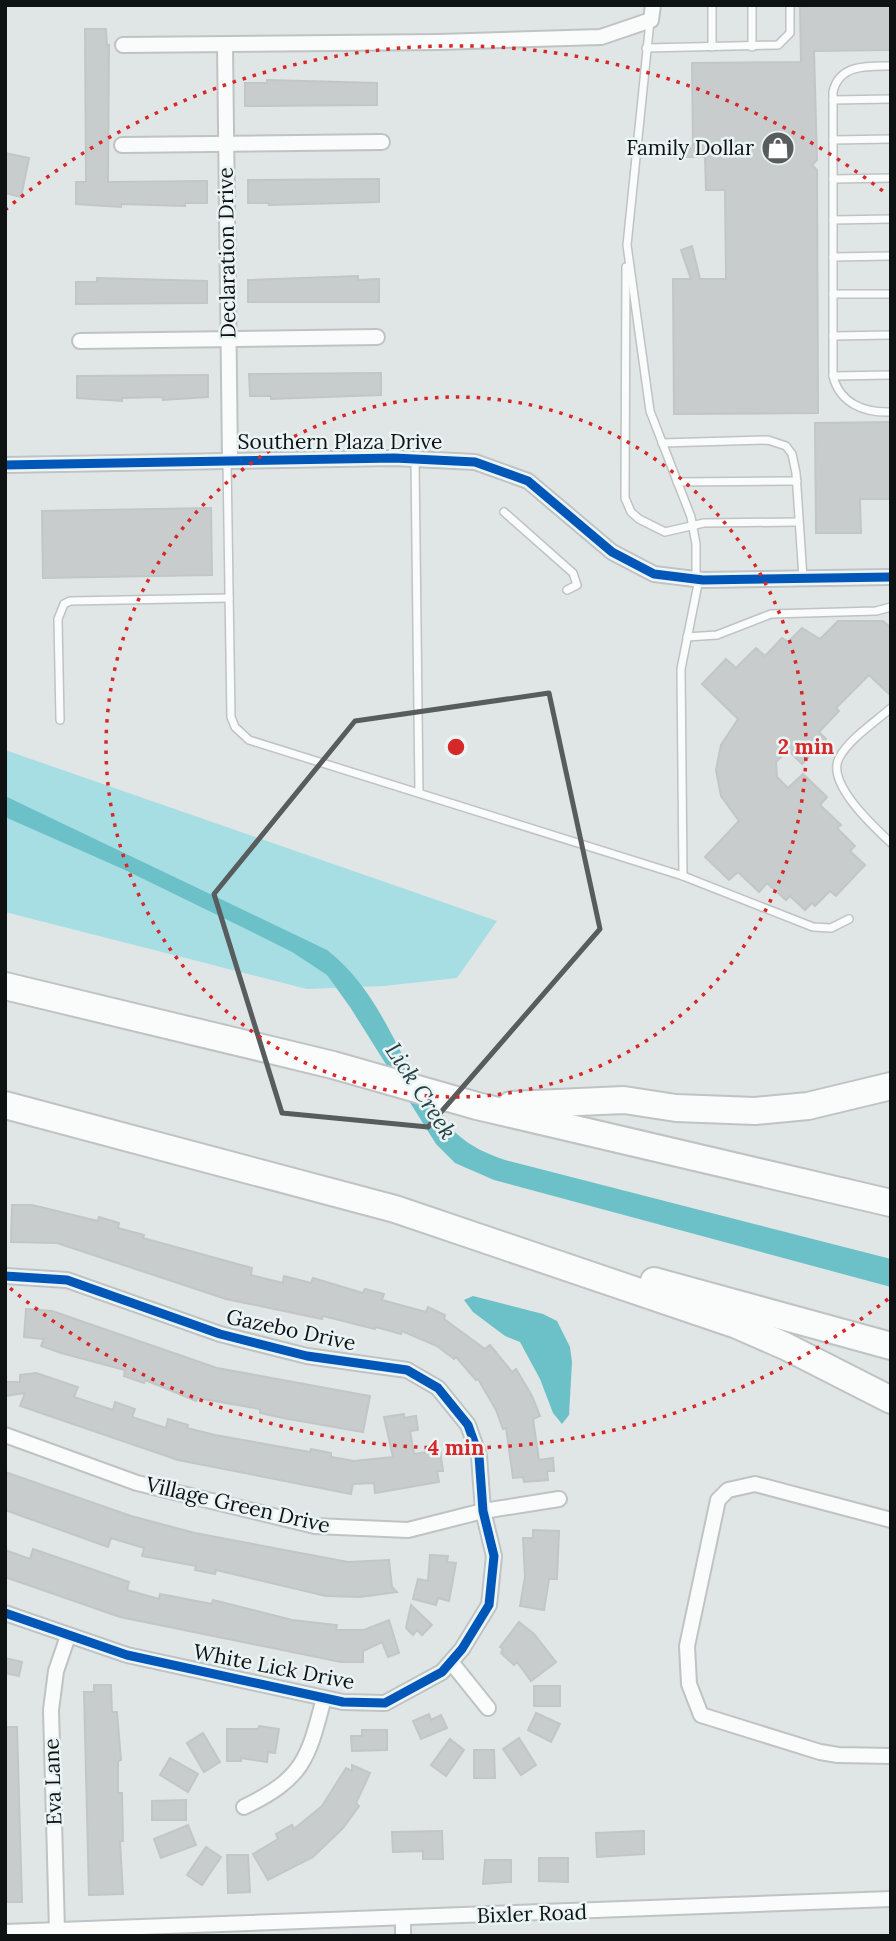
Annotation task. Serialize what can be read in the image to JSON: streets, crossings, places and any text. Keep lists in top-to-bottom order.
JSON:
{
  "streets": {
    "street": [
      "Declaration Drive",
      "Southern Plaza Drive",
      "Gazebo Drive",
      "Village Green Drive",
      "White Lick Drive",
      "Eva Lane",
      "Bixler Road"
    ]
  },
  "crossings": [
    ["Declaration Drive", "Southern Plaza Drive"],
    ["Gazebo Drive", "Village Green Drive"],
    ["Gazebo Drive", "White Lick Drive"],
    ["Village Green Drive", "White Lick Drive"],
    ["White Lick Drive", "Eva Lane"],
    ["Eva Lane", "Bixler Road"]
  ],
  "water": ["Lick Creek"],
  "places": {
    "shop": ["Family Dollar"]
  },
  "rings": ["2 min", "4 min"]
}
